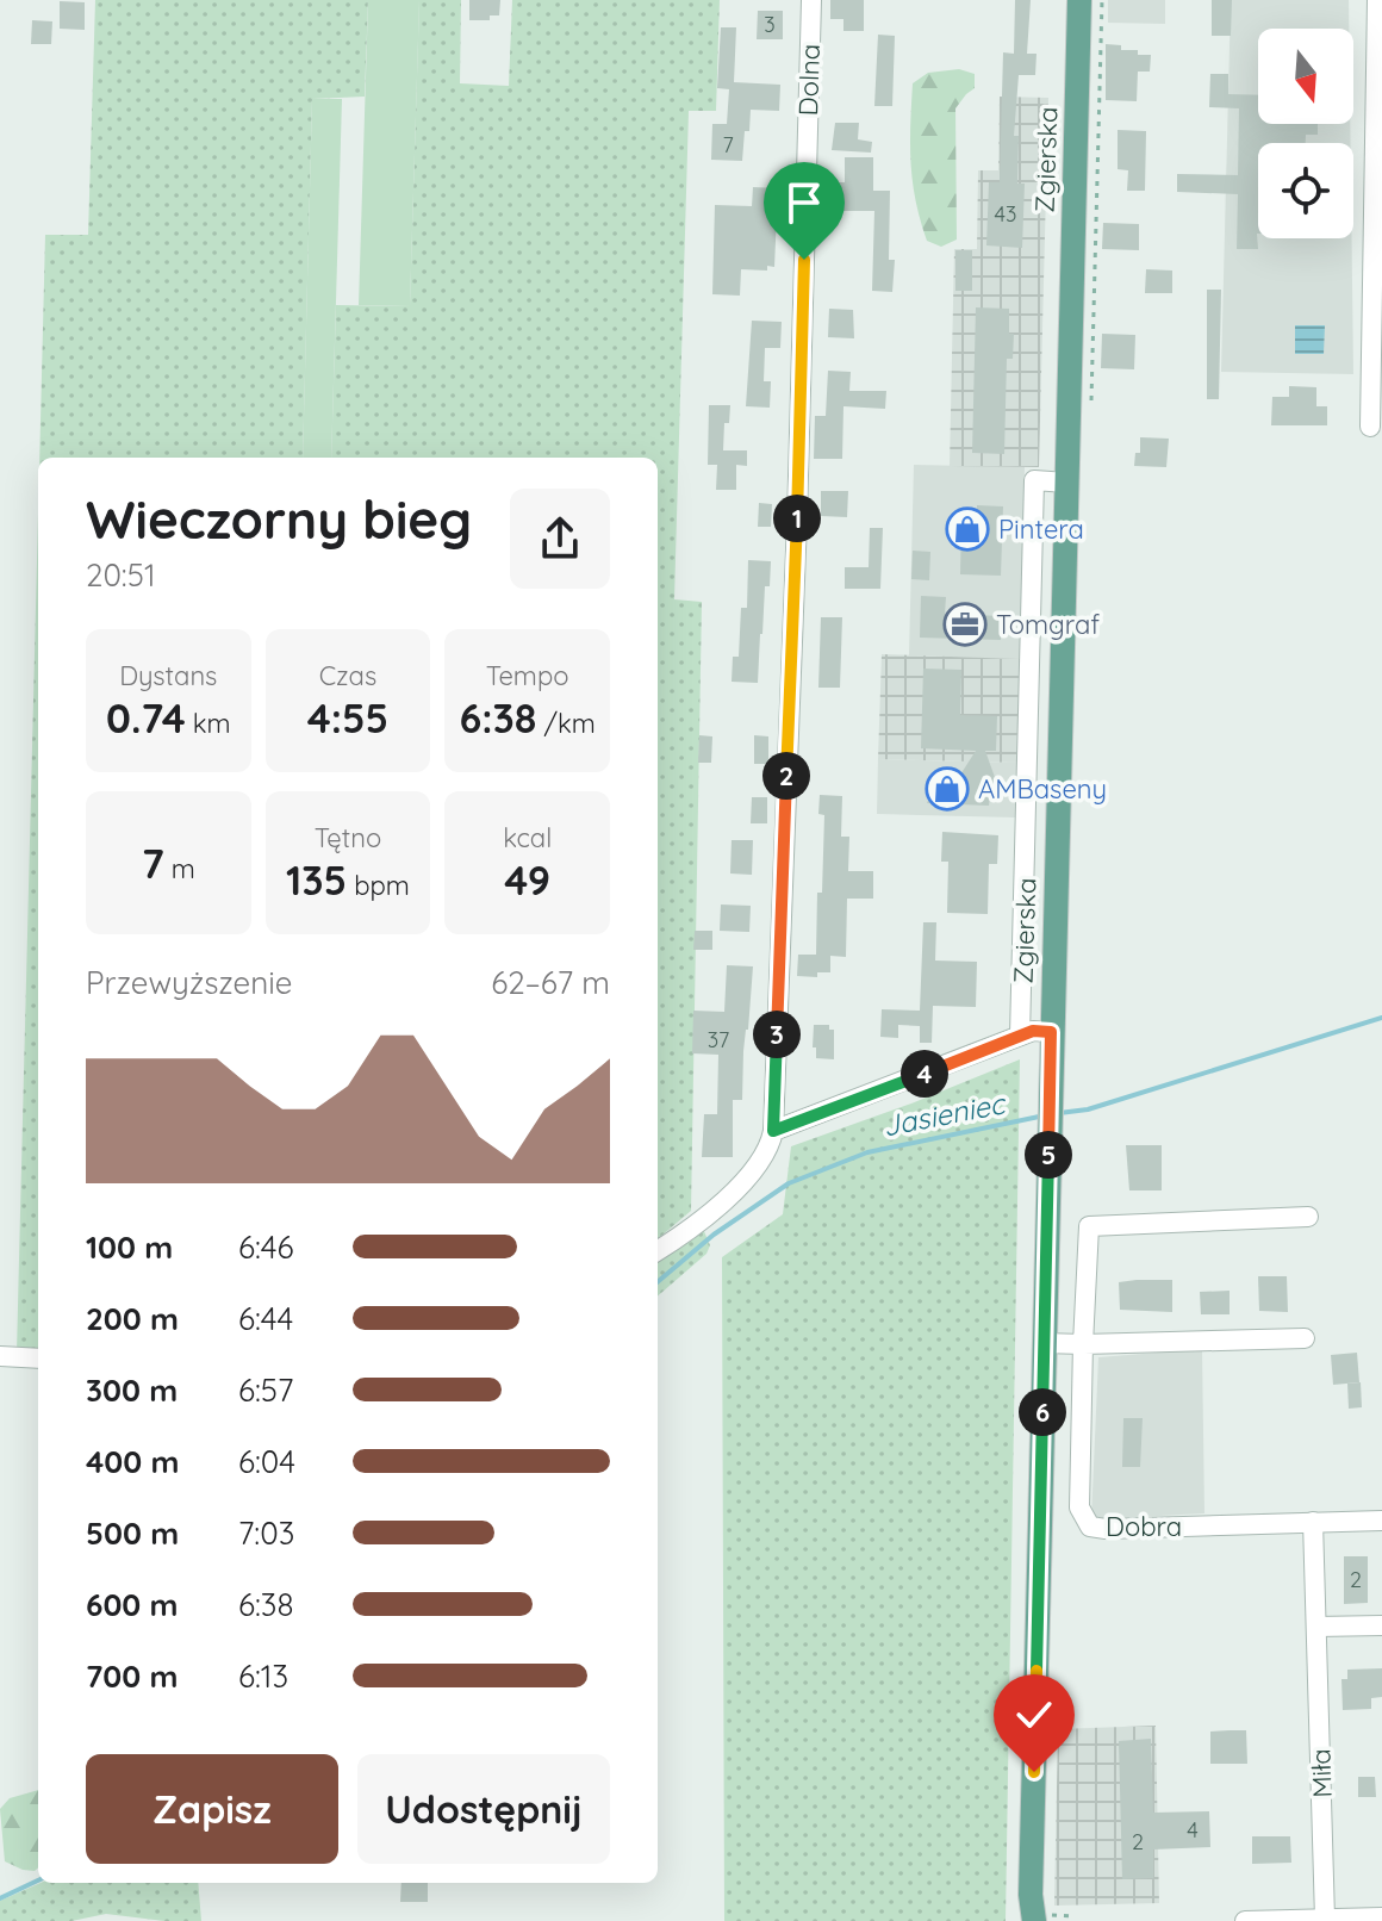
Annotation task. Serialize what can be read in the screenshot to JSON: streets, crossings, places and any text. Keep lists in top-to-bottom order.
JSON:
{
  "streets": {
    "main road": ["Zgierska"],
    "street": ["Dolna", "Dobra", "Miła"]
  },
  "crossings": [
    ["Dobra", "Miła"]
  ],
  "water": ["Jasieniec"],
  "places": {
    "shop": ["Pintera", "AMBaseny"],
    "office": ["Tomgraf"]
  },
  "house_numbers": [
    "3",
    "7",
    "43",
    "37",
    "2",
    "4",
    "2"
  ],
  "north": "bottom",
  "page": {
    "heading": ["Wieczorny bieg", "20:51"],
    "pins": [
      "1",
      "2",
      "3",
      "4",
      "5",
      "6"
    ],
    "stats": [
      ["Dystans", "0.74 km"],
      ["Czas", "4:55"],
      ["Tempo", "6:38 /km"],
      ["7 m"],
      ["Tętno", "135 bpm"],
      ["kcal", "49"]
    ],
    "chart": ["Przewyższenie", "62–67 m"],
    "list": [
      {
        "name": "100 m",
        "note": "6:46"
      },
      {
        "name": "200 m",
        "note": "6:44"
      },
      {
        "name": "300 m",
        "note": "6:57"
      },
      {
        "name": "400 m",
        "note": "6:04"
      },
      {
        "name": "500 m",
        "note": "7:03"
      },
      {
        "name": "600 m",
        "note": "6:38"
      },
      {
        "name": "700 m",
        "note": "6:13"
      }
    ],
    "buttons": ["Zapisz", "Udostępnij"]
  }
}
